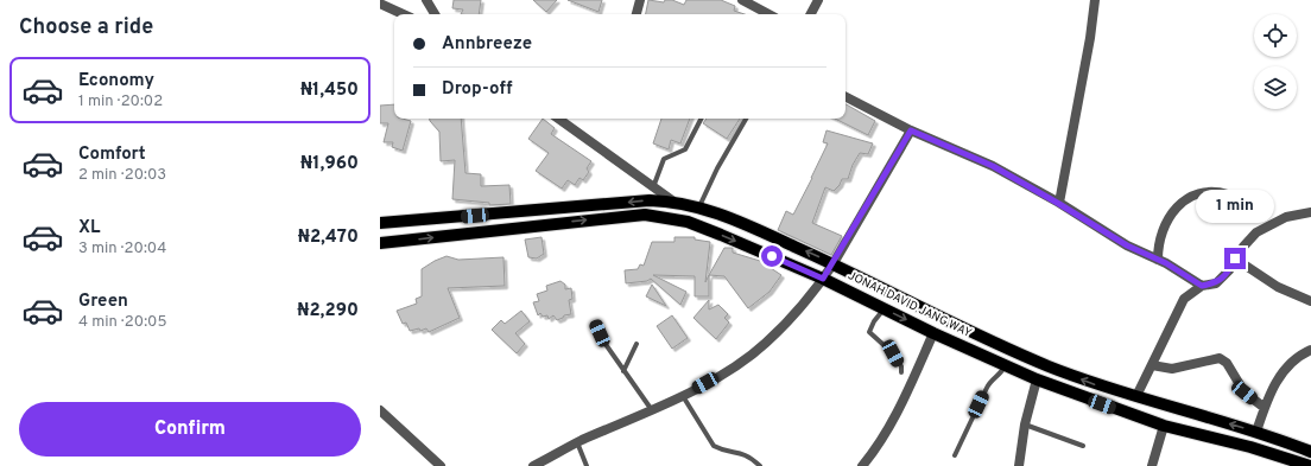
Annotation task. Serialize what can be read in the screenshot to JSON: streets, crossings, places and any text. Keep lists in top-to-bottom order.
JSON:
{
  "streets": {
    "main road": ["JONAH DAVID JANG WAY"]
  },
  "page": {
    "heading": "Choose a ride",
    "banner": ["Annbreeze", "Drop-off"],
    "list": [
      {
        "name": "Economy",
        "note": "1 min · 20:02",
        "value": "₦1,450"
      },
      {
        "name": "Comfort",
        "note": "2 min · 20:03",
        "value": "₦1,960"
      },
      {
        "name": "XL",
        "note": "3 min · 20:04",
        "value": "₦2,470"
      },
      {
        "name": "Green",
        "note": "4 min · 20:05",
        "value": "₦2,290"
      }
    ],
    "bubble": "1 min",
    "buttons": "Confirm"
  }
}
